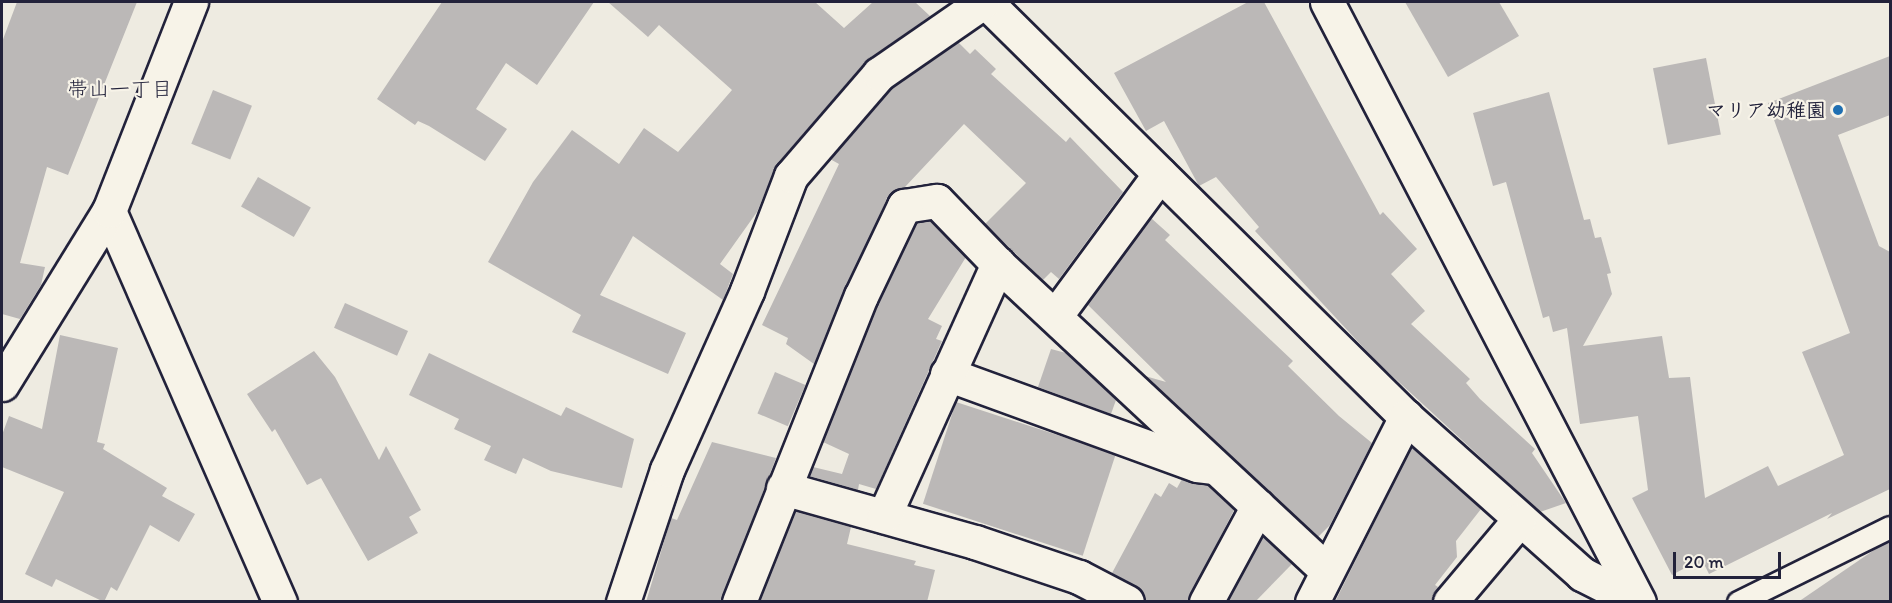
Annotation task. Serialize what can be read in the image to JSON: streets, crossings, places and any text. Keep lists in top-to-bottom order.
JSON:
{
  "districts": ["帯山一丁目"],
  "places": ["マリア幼稚園"],
  "scale_bar": "20 m"
}
